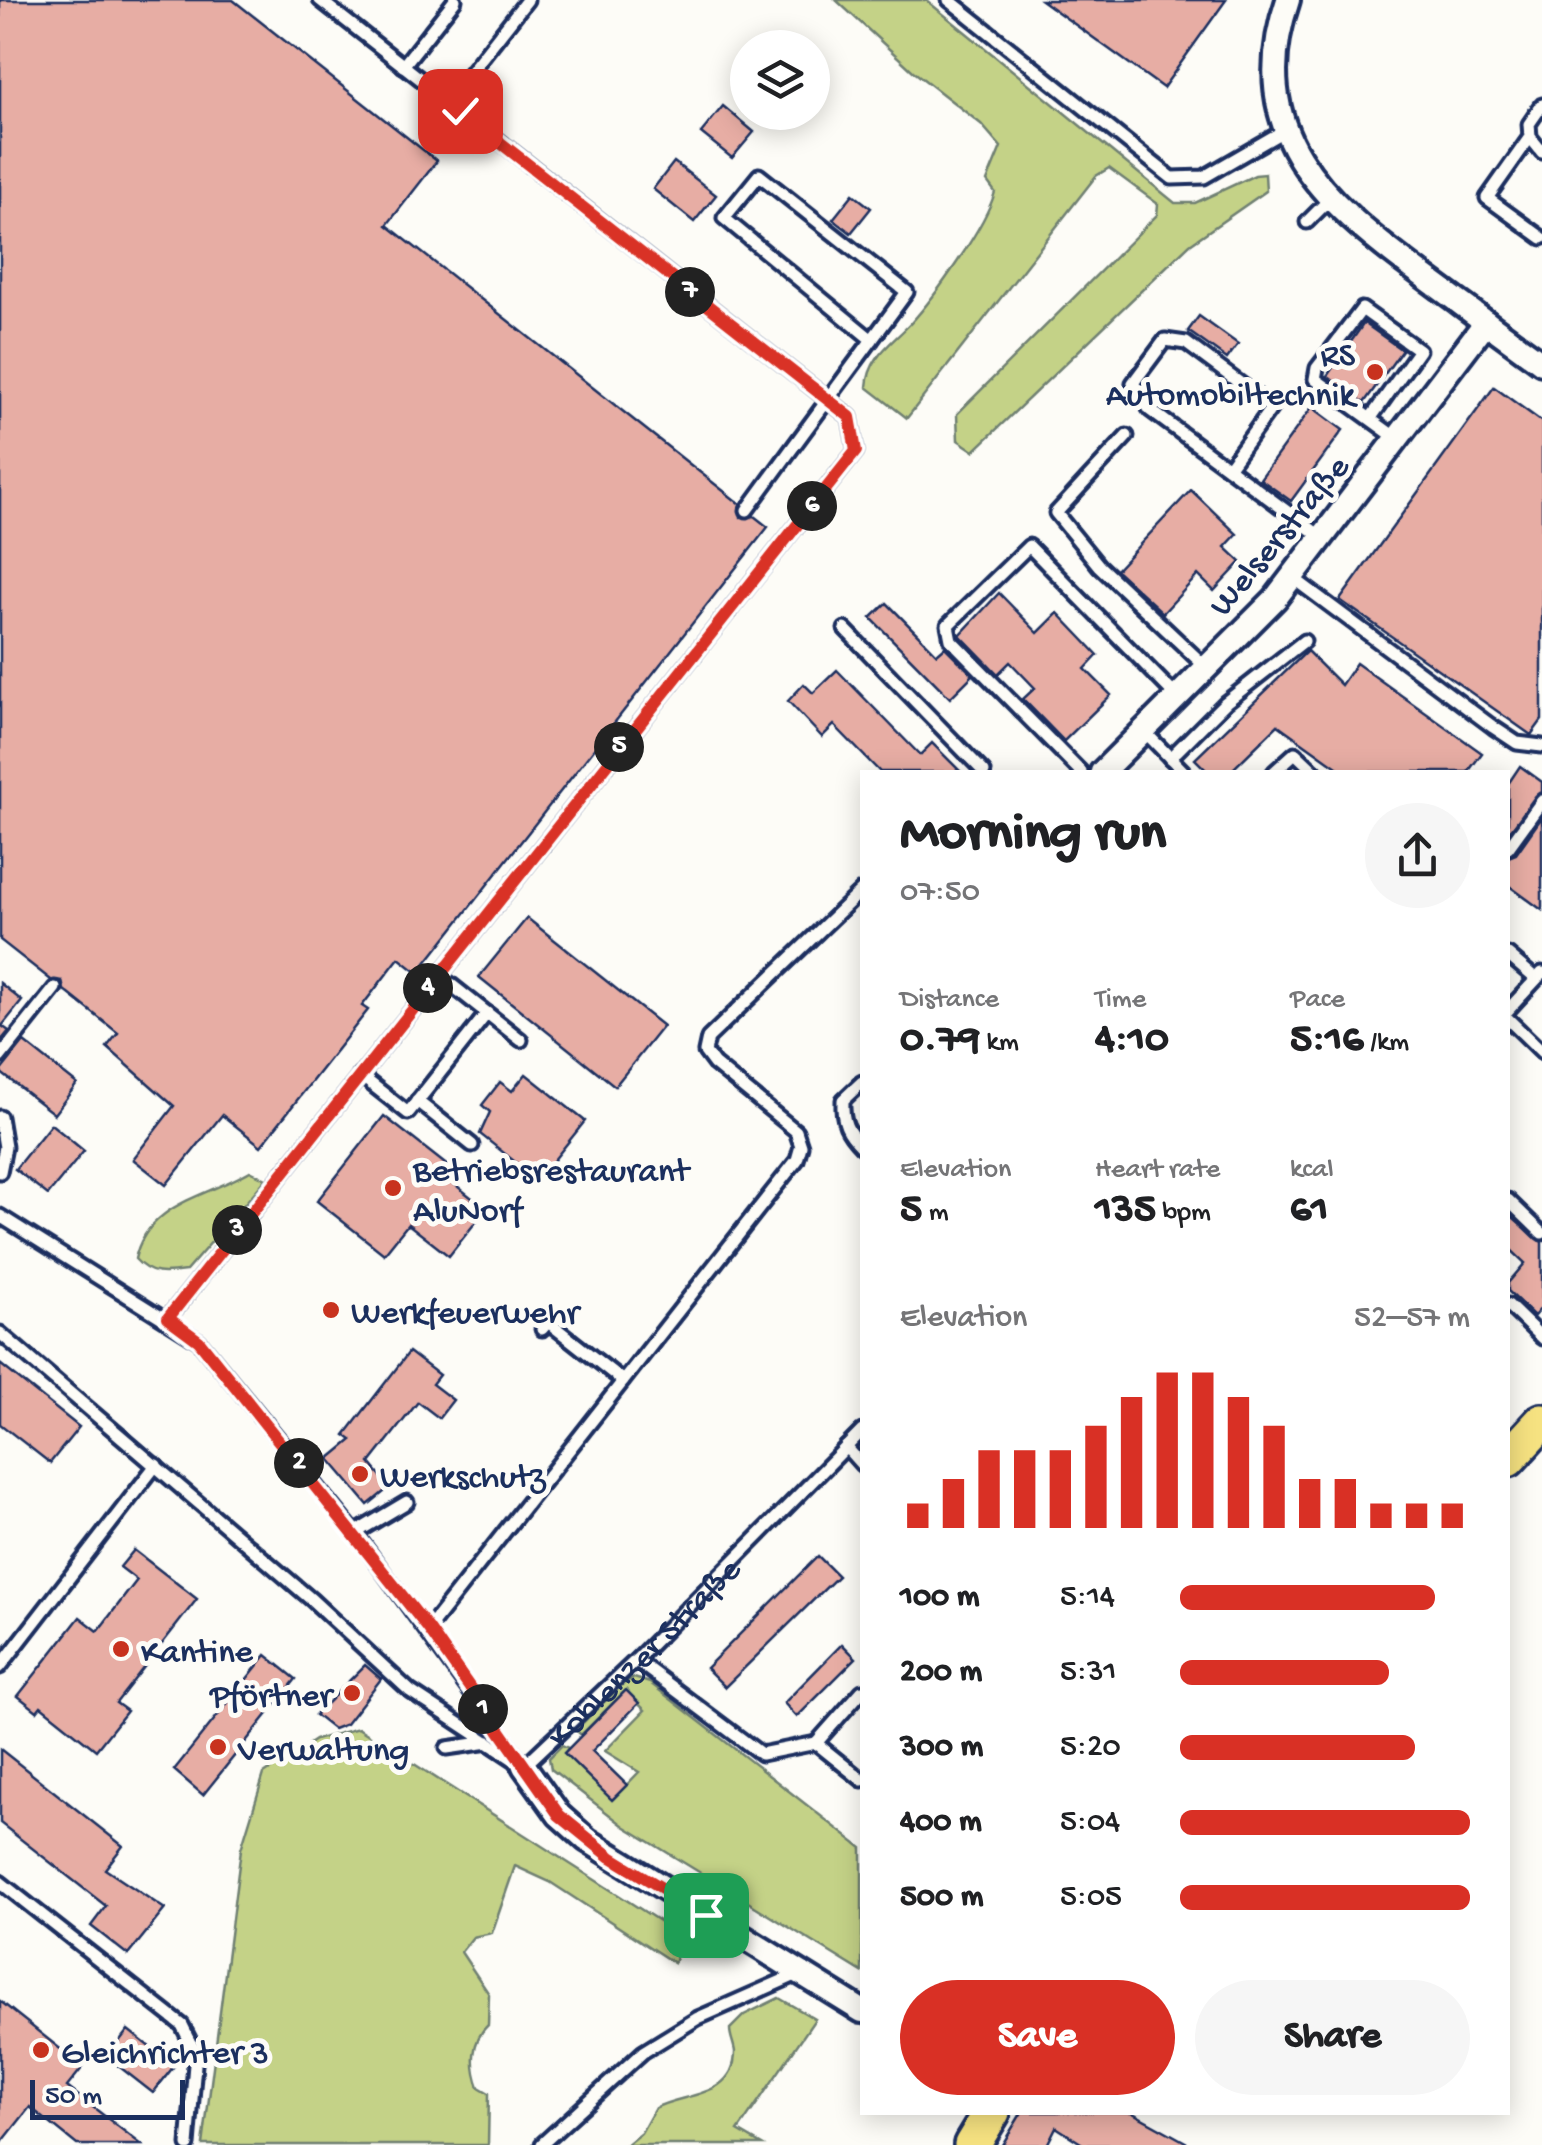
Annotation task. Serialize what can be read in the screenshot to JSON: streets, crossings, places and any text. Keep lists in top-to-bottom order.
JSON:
{
  "streets": {
    "street": ["Welserstraße", "Koblenzer Straße"]
  },
  "places": [
    "RS Automobiltechnik",
    "Betriebsrestaurant AluNorf",
    "Werkfeuerwehr",
    "Werkschutz",
    "Kantine",
    "Pförtner",
    "Verwaltung",
    "Gleichrichter 3"
  ],
  "scale_bar": "50 m",
  "page": {
    "pins": [
      "7",
      "6",
      "5",
      "4",
      "3",
      "2",
      "1"
    ],
    "heading": ["Morning run", "07:50"],
    "stats": [
      ["Distance", "0.79 km"],
      ["Time", "4:10"],
      ["Pace", "5:16 /km"],
      ["Elevation", "5 m"],
      ["Heart rate", "135 bpm"],
      ["kcal", "61"]
    ],
    "chart": ["Elevation", "52–57 m"],
    "list": [
      {
        "name": "100 m",
        "note": "5:14"
      },
      {
        "name": "200 m",
        "note": "5:31"
      },
      {
        "name": "300 m",
        "note": "5:20"
      },
      {
        "name": "400 m",
        "note": "5:04"
      },
      {
        "name": "500 m",
        "note": "5:05"
      }
    ],
    "buttons": ["Save", "Share"],
    "scale": "50 m"
  }
}
